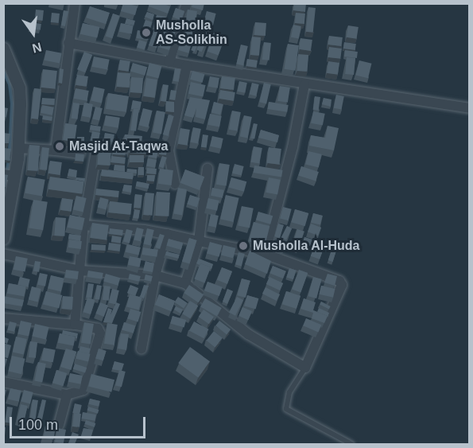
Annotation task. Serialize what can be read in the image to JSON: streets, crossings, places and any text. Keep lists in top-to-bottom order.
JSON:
{
  "places": ["Musholla AS-Solikhin", "Masjid At-Taqwa", "Musholla Al-Huda"],
  "scale_bar": "100 m",
  "north": "bottom"
}
